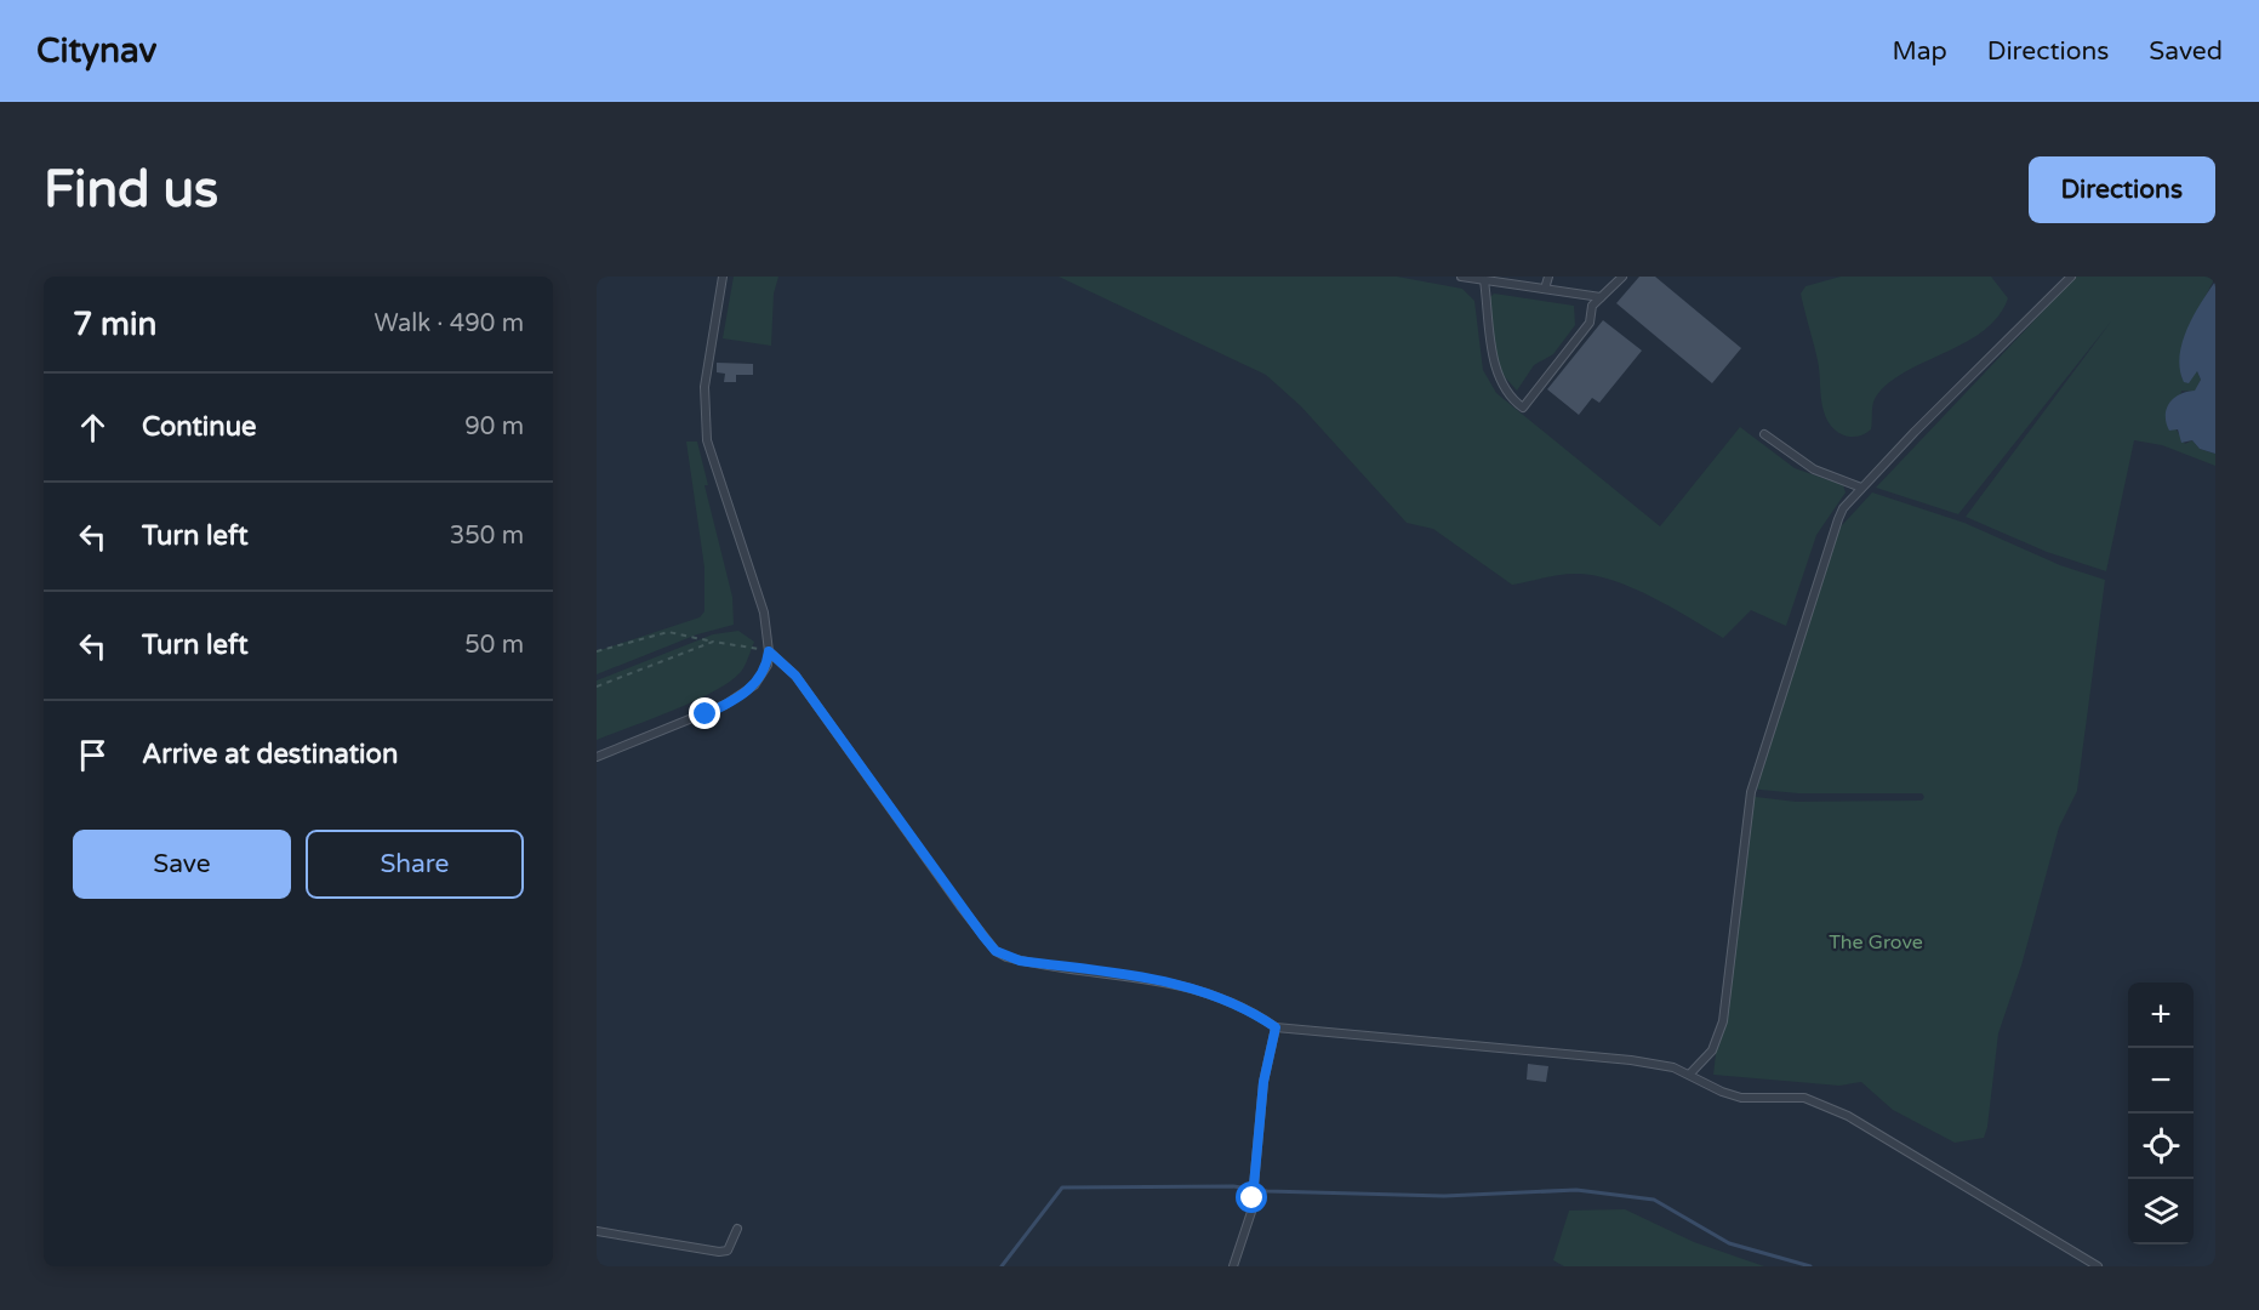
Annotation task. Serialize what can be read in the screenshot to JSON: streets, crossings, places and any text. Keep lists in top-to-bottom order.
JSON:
{
  "parks": ["The Grove"],
  "page": {
    "header": "Citynav",
    "nav": ["Map", "Directions", "Saved"],
    "buttons": [
      "Directions",
      ["Save", "Share"]
    ],
    "title": "Find us",
    "heading": ["7 min", "Walk · 490 m"],
    "list": [
      ["Continue", "90 m"],
      ["Turn left", "350 m"],
      ["Turn left", "50 m"],
      "Arrive at destination"
    ],
    "map_buttons": ["+", "−"]
  }
}
